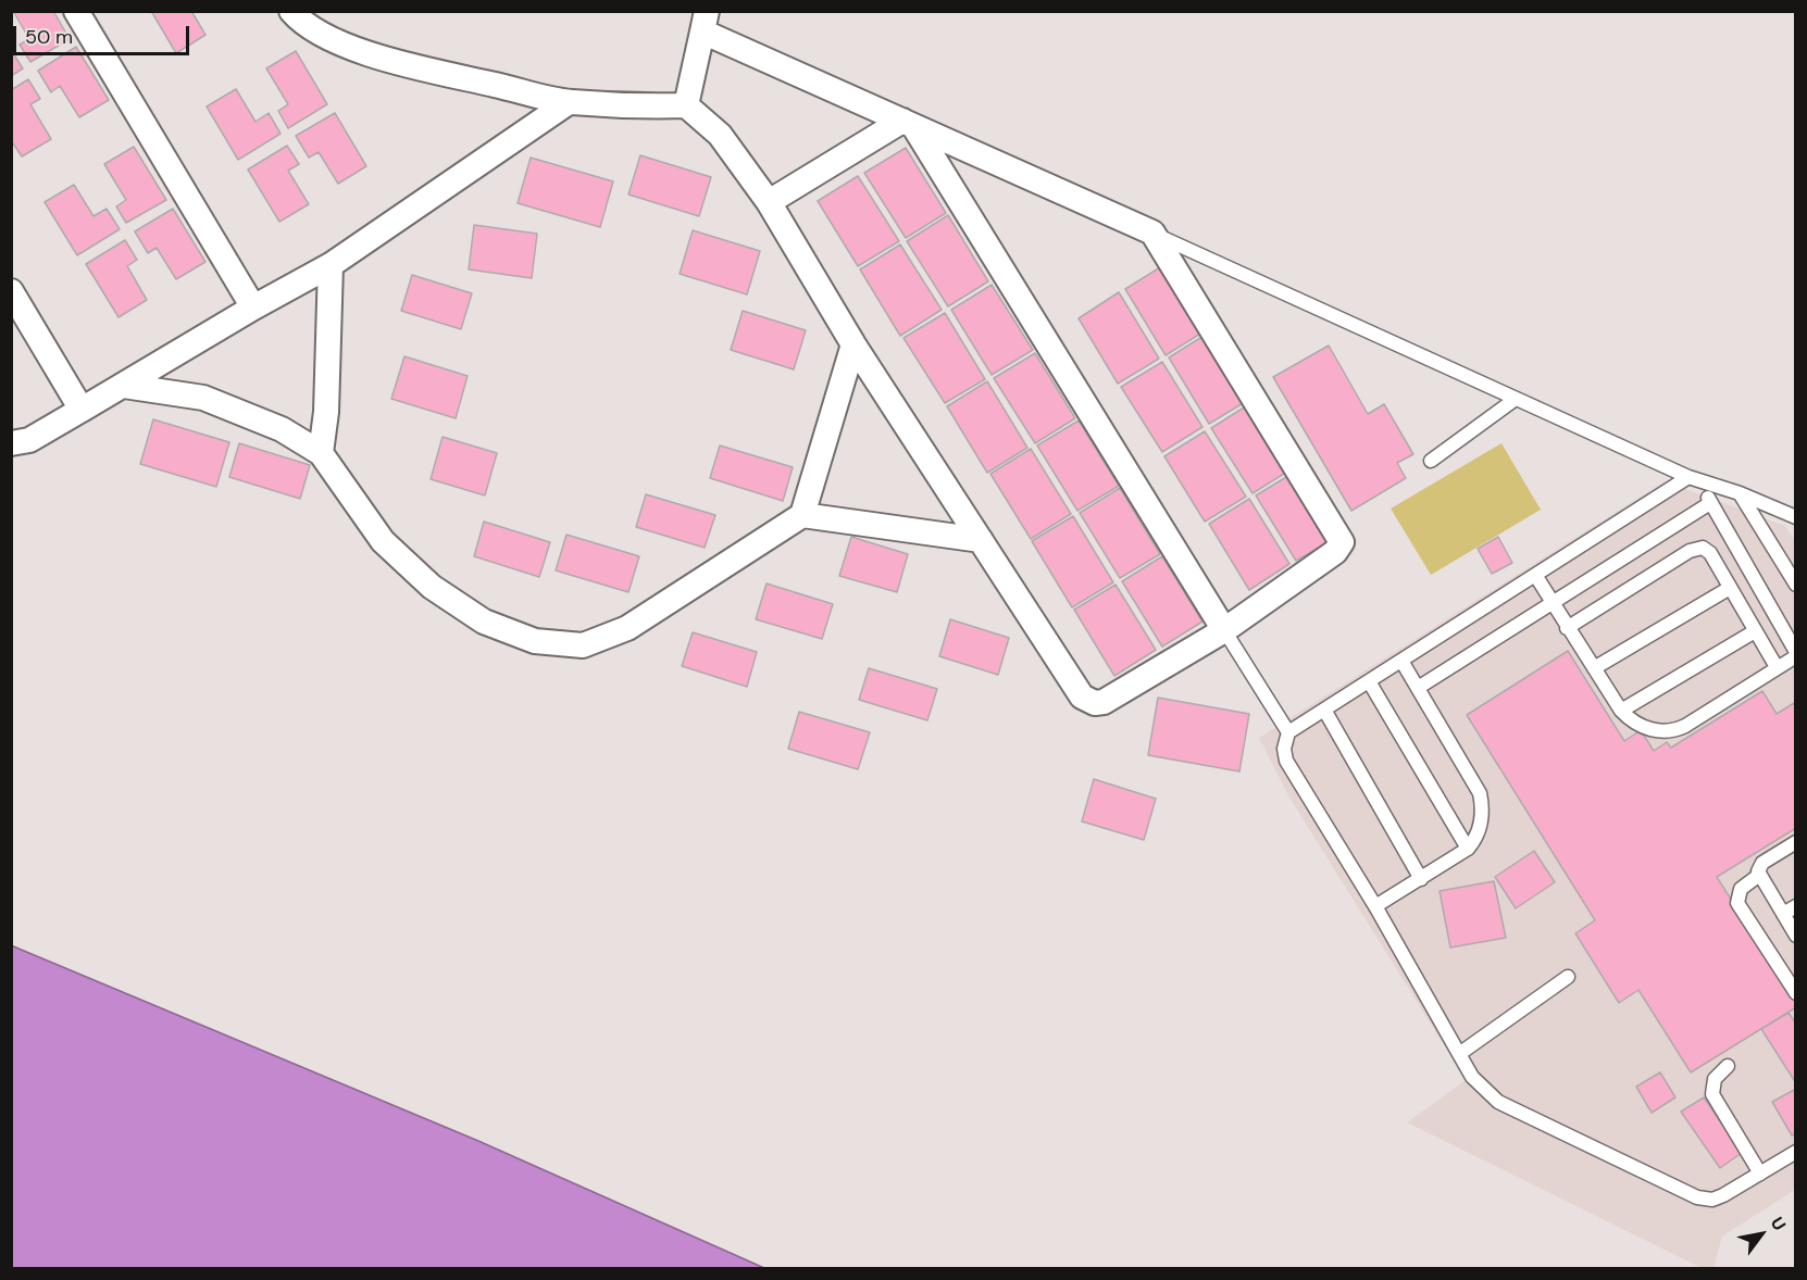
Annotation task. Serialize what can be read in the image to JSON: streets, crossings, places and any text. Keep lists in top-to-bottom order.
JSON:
{
  "scale_bar": "50 m",
  "north": "top right"
}
